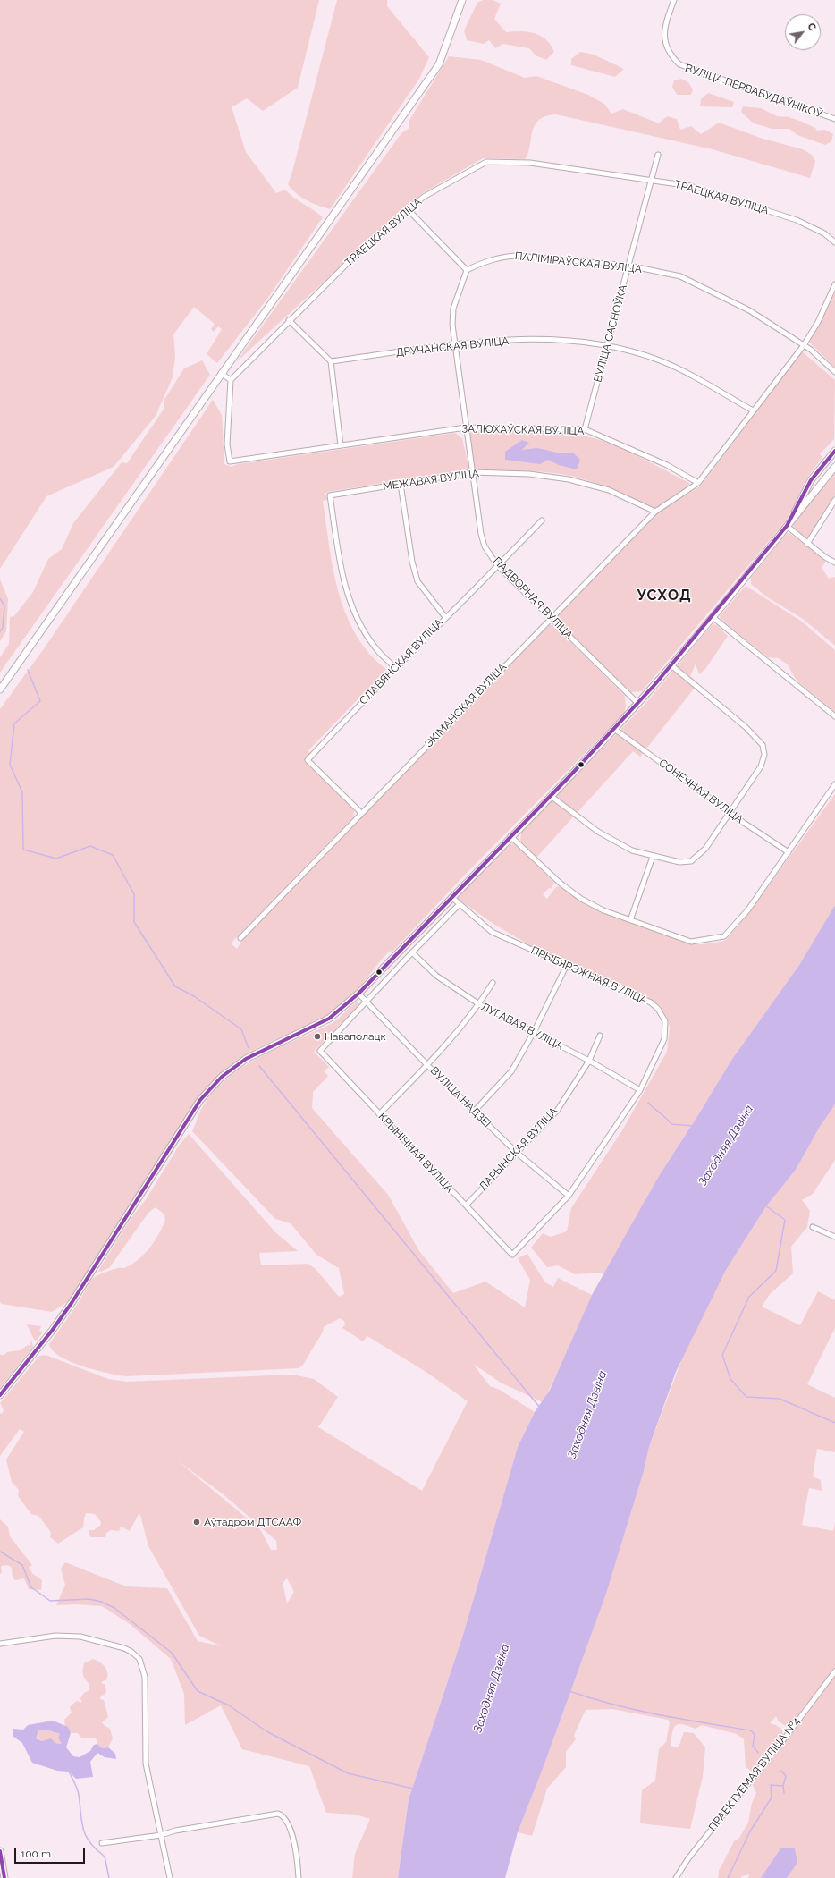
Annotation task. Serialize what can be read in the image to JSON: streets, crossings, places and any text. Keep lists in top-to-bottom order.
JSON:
{
  "streets": {
    "street": [
      "ВУЛІЦА ПЕРВАБУДАЎНІКОЎ",
      "ТРАЕЦКАЯ ВУЛІЦА",
      "ПАЛІМІРАЎСКАЯ ВУЛІЦА",
      "ВУЛІЦА САСНОЎКА",
      "ДРУЧАНСКАЯ ВУЛІЦА",
      "ЗАЛЮХАЎСКАЯ ВУЛІЦА",
      "МЕЖАВАЯ ВУЛІЦА",
      "ПАДВОРНАЯ ВУЛІЦА",
      "СЛАВЯНСКАЯ ВУЛІЦА",
      "ЭКІМАНСКАЯ ВУЛІЦА",
      "СОНЕЧНАЯ ВУЛІЦА",
      "ПРЫБЯРЭЖНАЯ ВУЛІЦА",
      "ЛУГАВАЯ ВУЛІЦА",
      "ВУЛІЦА НАДЗЕІ",
      "ЛАРЫНСКАЯ ВУЛІЦА",
      "КРЫНІЧНАЯ ВУЛІЦА",
      "ПРАЕКТУЕМАЯ ВУЛІЦА №4"
    ]
  },
  "crossings": [
    ["ТРАЕЦКАЯ ВУЛІЦА", "ВУЛІЦА САСНОЎКА"],
    ["ТРАЕЦКАЯ ВУЛІЦА", "ЗАЛЮХАЎСКАЯ ВУЛІЦА"],
    ["ПАЛІМІРАЎСКАЯ ВУЛІЦА", "ВУЛІЦА САСНОЎКА"],
    ["ВУЛІЦА САСНОЎКА", "ДРУЧАНСКАЯ ВУЛІЦА"],
    ["ВУЛІЦА САСНОЎКА", "ЗАЛЮХАЎСКАЯ ВУЛІЦА"],
    ["ЗАЛЮХАЎСКАЯ ВУЛІЦА", "ПАДВОРНАЯ ВУЛІЦА"],
    ["ЗАЛЮХАЎСКАЯ ВУЛІЦА", "ЭКІМАНСКАЯ ВУЛІЦА"],
    ["МЕЖАВАЯ ВУЛІЦА", "ПАДВОРНАЯ ВУЛІЦА"],
    ["МЕЖАВАЯ ВУЛІЦА", "СЛАВЯНСКАЯ ВУЛІЦА"],
    ["МЕЖАВАЯ ВУЛІЦА", "ЭКІМАНСКАЯ ВУЛІЦА"],
    ["ПАДВОРНАЯ ВУЛІЦА", "СЛАВЯНСКАЯ ВУЛІЦА"],
    ["ПАДВОРНАЯ ВУЛІЦА", "ЭКІМАНСКАЯ ВУЛІЦА"],
    ["СЛАВЯНСКАЯ ВУЛІЦА", "ЭКІМАНСКАЯ ВУЛІЦА"],
    ["ПРЫБЯРЭЖНАЯ ВУЛІЦА", "ЛУГАВАЯ ВУЛІЦА"],
    ["ПРЫБЯРЭЖНАЯ ВУЛІЦА", "ВУЛІЦА НАДЗЕІ"],
    ["ПРЫБЯРЭЖНАЯ ВУЛІЦА", "КРЫНІЧНАЯ ВУЛІЦА"],
    ["ЛУГАВАЯ ВУЛІЦА", "ЛАРЫНСКАЯ ВУЛІЦА"],
    ["ВУЛІЦА НАДЗЕІ", "ЛАРЫНСКАЯ ВУЛІЦА"],
    ["ВУЛІЦА НАДЗЕІ", "КРЫНІЧНАЯ ВУЛІЦА"],
    ["ЛАРЫНСКАЯ ВУЛІЦА", "КРЫНІЧНАЯ ВУЛІЦА"]
  ],
  "districts": ["УСХОД"],
  "water": ["Заходняя Дзвіна"],
  "places": ["Наваполацк", "Аўтадром ДТСААФ"],
  "scale_bar": "100 m",
  "north": "top right"
}
